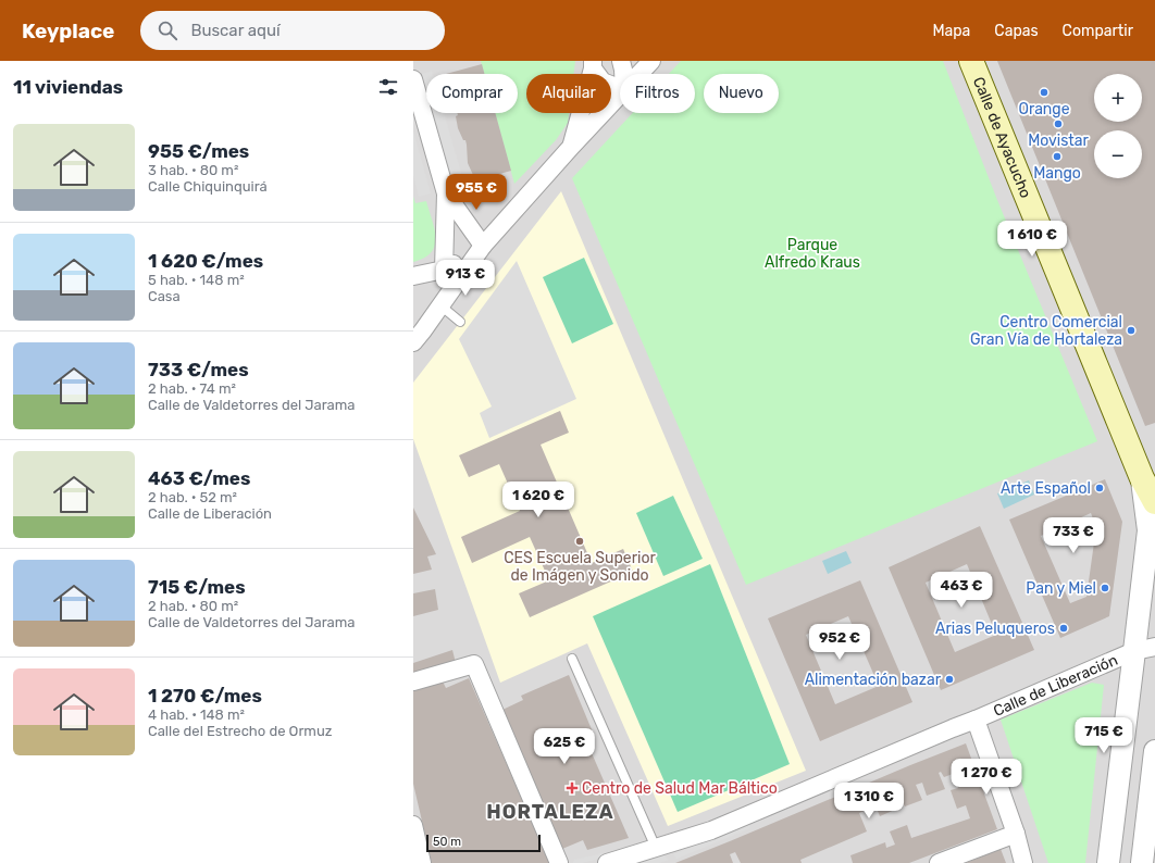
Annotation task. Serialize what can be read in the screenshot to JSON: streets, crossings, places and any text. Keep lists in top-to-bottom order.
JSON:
{
  "streets": {
    "main road": ["Calle de Ayacucho"],
    "street": ["Calle de Liberación"]
  },
  "districts": ["HORTALEZA"],
  "parks": ["Parque Alfredo Kraus"],
  "places": {
    "other": [
      "Orange",
      "Movistar",
      "Mango",
      "Centro Comercial Gran Vía de Hortaleza",
      "Arte Español",
      "CES Escuela Superior de Imágen y Sonido",
      "Pan y Miel",
      "Arias Peluqueros",
      "Alimentación bazar"
    ],
    "health": ["Centro de Salud Mar Báltico"]
  },
  "scale_bar": "50 m",
  "page": {
    "header": "Keyplace",
    "search": "Buscar aquí",
    "nav": ["Mapa", "Capas", "Compartir"],
    "heading": "11 viviendas",
    "map_buttons": ["+", "−"],
    "chip": [
      "Comprar",
      "Alquilar",
      "Filtros",
      "Nuevo"
    ],
    "list": [
      {
        "name": "955 €/mes",
        "note": "3 hab. · 80 m² · Calle Chiquinquirá"
      },
      {
        "name": "1 620 €/mes",
        "note": "5 hab. · 148 m² · Casa"
      },
      {
        "name": "733 €/mes",
        "note": "2 hab. · 74 m² · Calle de Valdetorres del Jarama"
      },
      {
        "name": "463 €/mes",
        "note": "2 hab. · 52 m² · Calle de Liberación"
      },
      {
        "name": "715 €/mes",
        "note": "2 hab. · 80 m² · Calle de Valdetorres del Jarama"
      },
      {
        "name": "1 270 €/mes",
        "note": "4 hab. · 148 m² · Calle del Estrecho de Ormuz"
      }
    ],
    "price": [
      "955 €",
      "1 610 €",
      "913 €",
      "1 620 €",
      "733 €",
      "463 €",
      "952 €",
      "715 €",
      "625 €",
      "1 270 €",
      "1 310 €"
    ],
    "scale": "50 m"
  }
}
